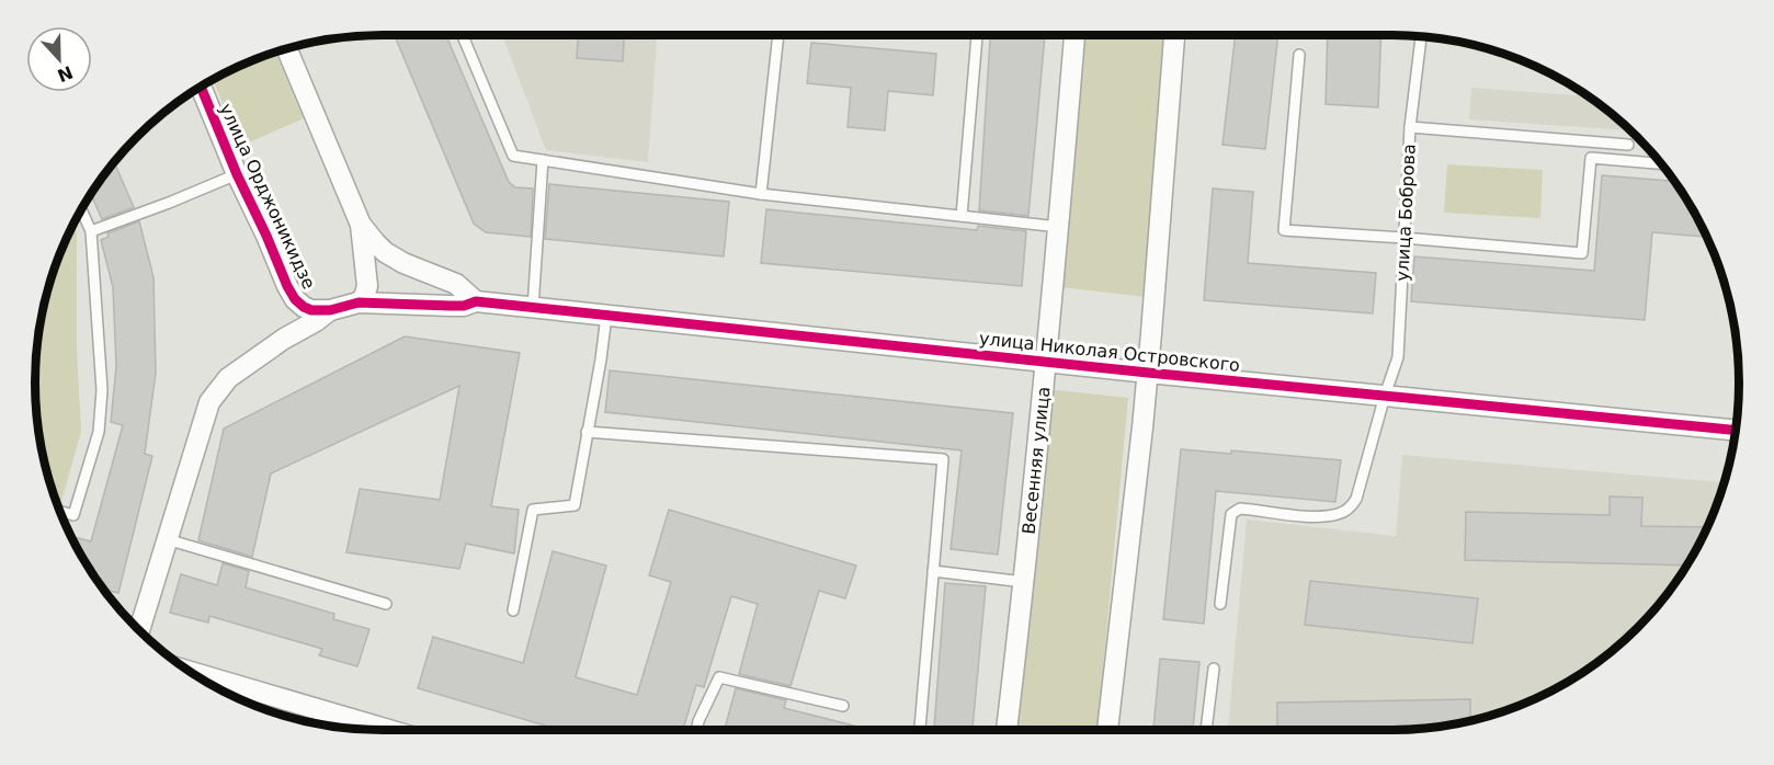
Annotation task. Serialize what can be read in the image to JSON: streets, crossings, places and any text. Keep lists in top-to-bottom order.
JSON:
{
  "streets": {
    "street": ["улица Орджоникидзе", "улица Николая Островского", "Весенняя улица"],
    "lane": ["улица Боброва"]
  },
  "crossings": [
    ["улица Орджоникидзе", "улица Николая Островского"],
    ["улица Боброва", "улица Николая Островского"],
    ["улица Николая Островского", "Весенняя улица"]
  ],
  "north": "bottom"
}
